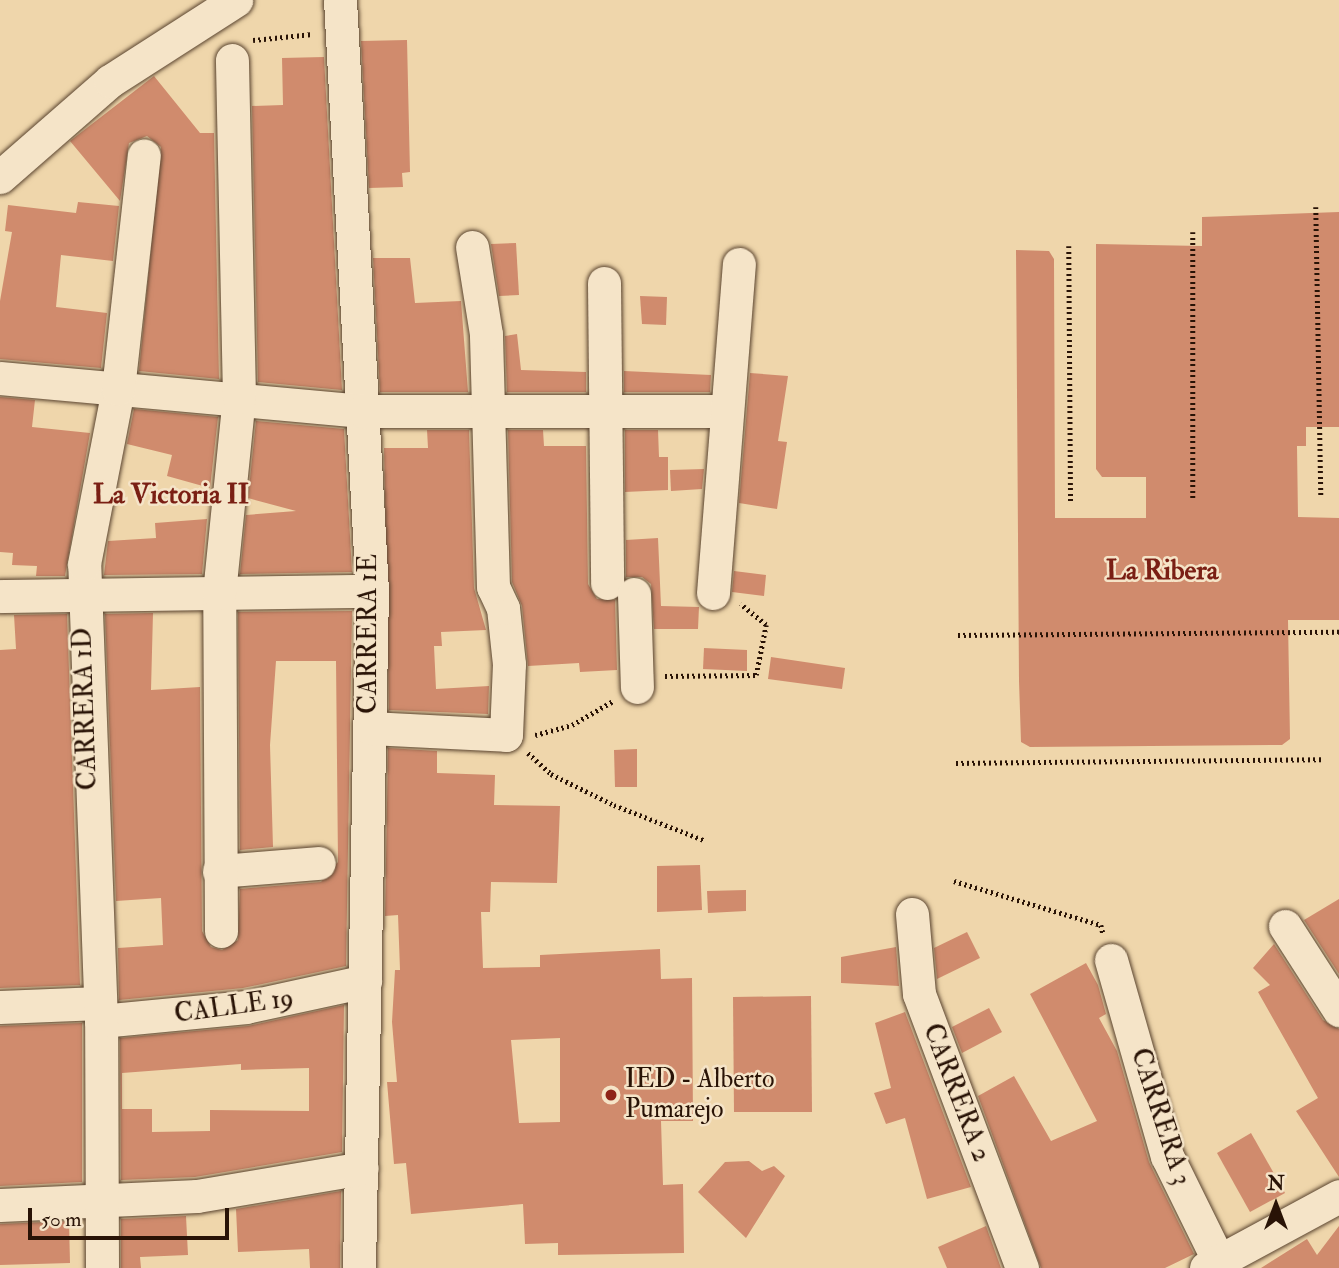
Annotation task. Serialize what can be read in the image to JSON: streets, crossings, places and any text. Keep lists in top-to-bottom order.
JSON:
{
  "streets": {
    "street": [
      "CARRERA 1E",
      "CARRERA 1D",
      "CALLE 19",
      "CARRERA 2",
      "CARRERA 3"
    ]
  },
  "crossings": [
    ["CARRERA 1E", "CALLE 19"],
    ["CARRERA 1D", "CALLE 19"]
  ],
  "districts": ["La Victoria II", "La Ribera"],
  "places": ["IED - Alberto Pumarejo"],
  "scale_bar": "50 m",
  "north": "top"
}
